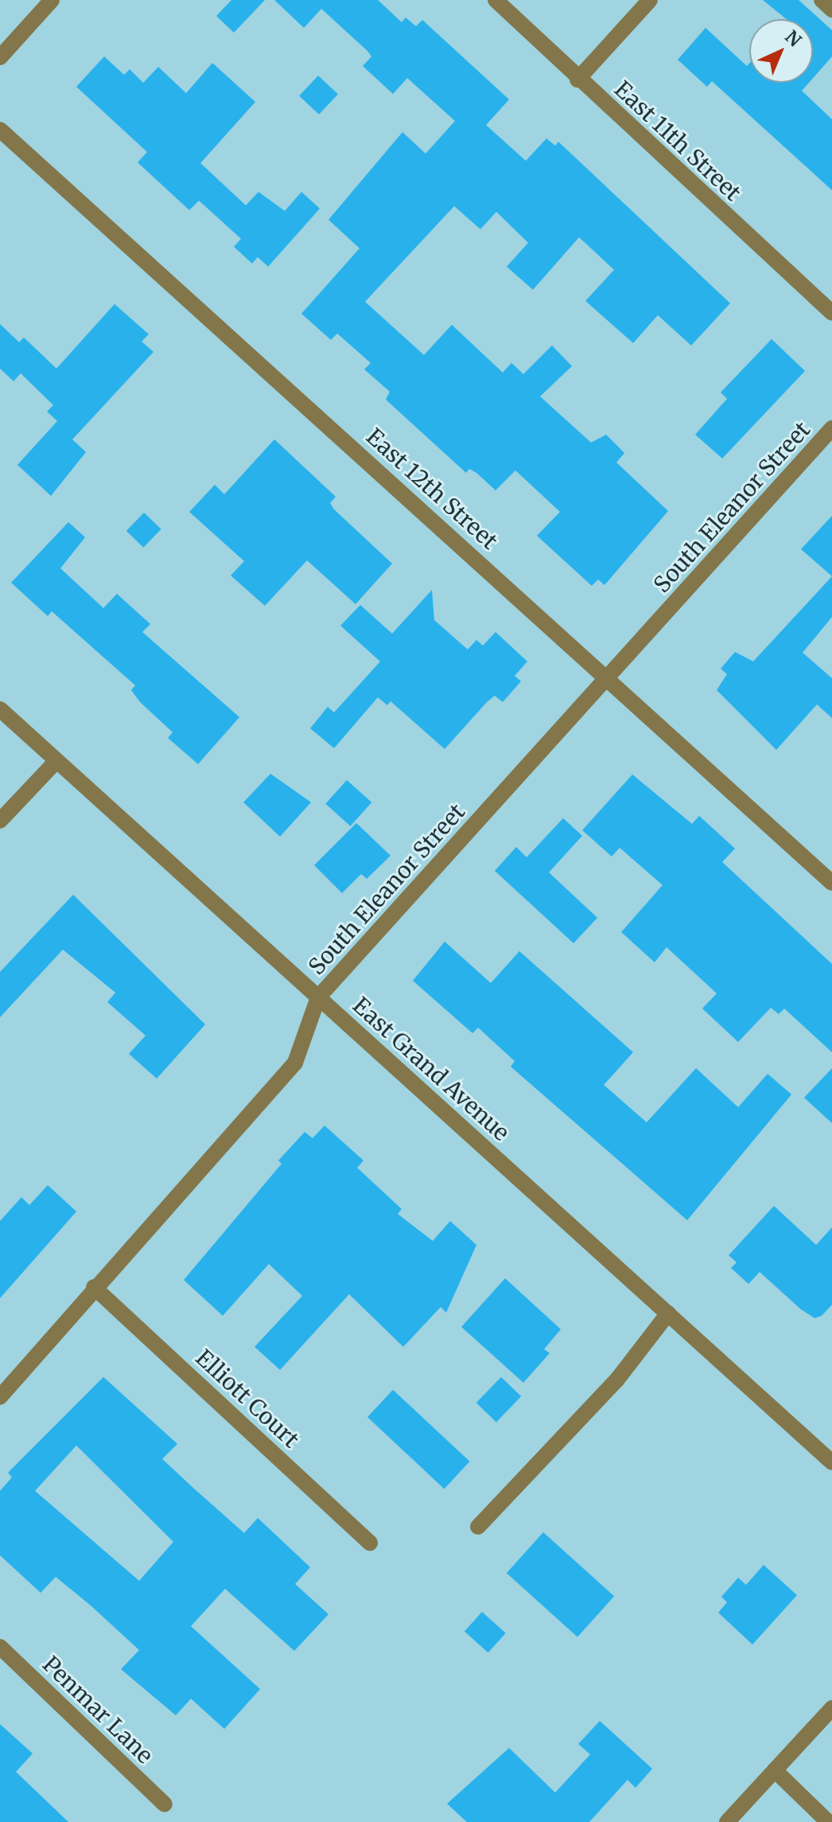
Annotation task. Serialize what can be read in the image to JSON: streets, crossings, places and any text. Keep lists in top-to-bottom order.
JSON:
{
  "streets": {
    "street": [
      "East 11th Street",
      "East 12th Street",
      "South Eleanor Street",
      "East Grand Avenue",
      "Elliott Court",
      "Penmar Lane"
    ]
  },
  "crossings": [
    ["East 12th Street", "South Eleanor Street"],
    ["South Eleanor Street", "East Grand Avenue"],
    ["South Eleanor Street", "Elliott Court"]
  ],
  "north": "top right"
}
